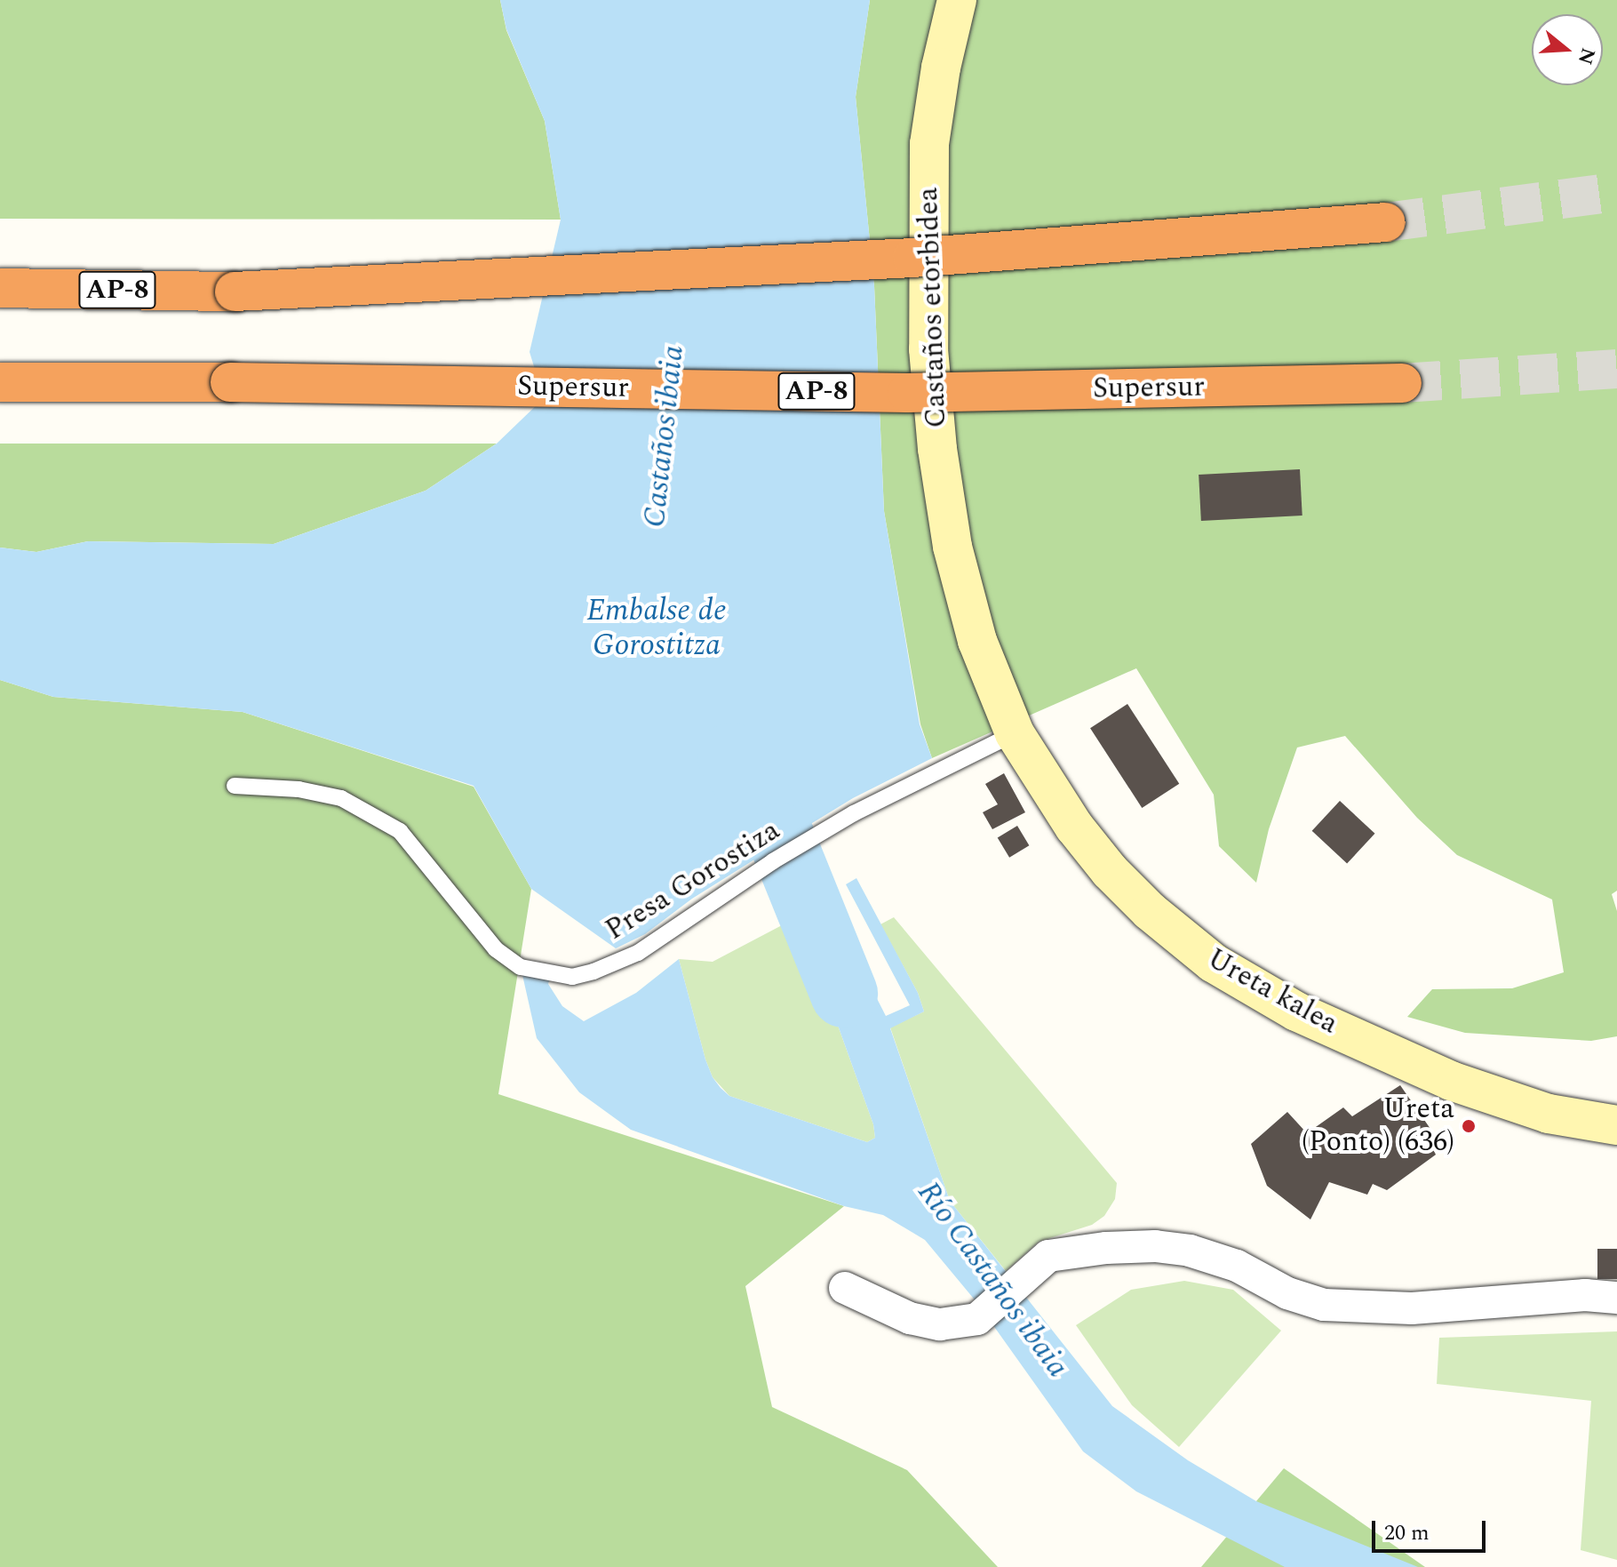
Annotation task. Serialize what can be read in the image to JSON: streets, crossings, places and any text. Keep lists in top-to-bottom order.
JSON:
{
  "streets": {
    "highway": ["AP-8", "Supersur"],
    "street": ["Castaños etorbidea", "Ureta kalea"],
    "lane": ["Presa Gorostiza"]
  },
  "crossings": [
    ["Castaños etorbidea", "Presa Gorostiza"],
    ["Castaños etorbidea", "Ureta kalea"],
    ["Presa Gorostiza", "Ureta kalea"]
  ],
  "water": ["Castaños ibaia", "Embalse de Gorostitza", "Río Castaños ibaia"],
  "places": ["Ureta (Ponto) (636)"],
  "scale_bar": "20 m",
  "north": "right"
}
